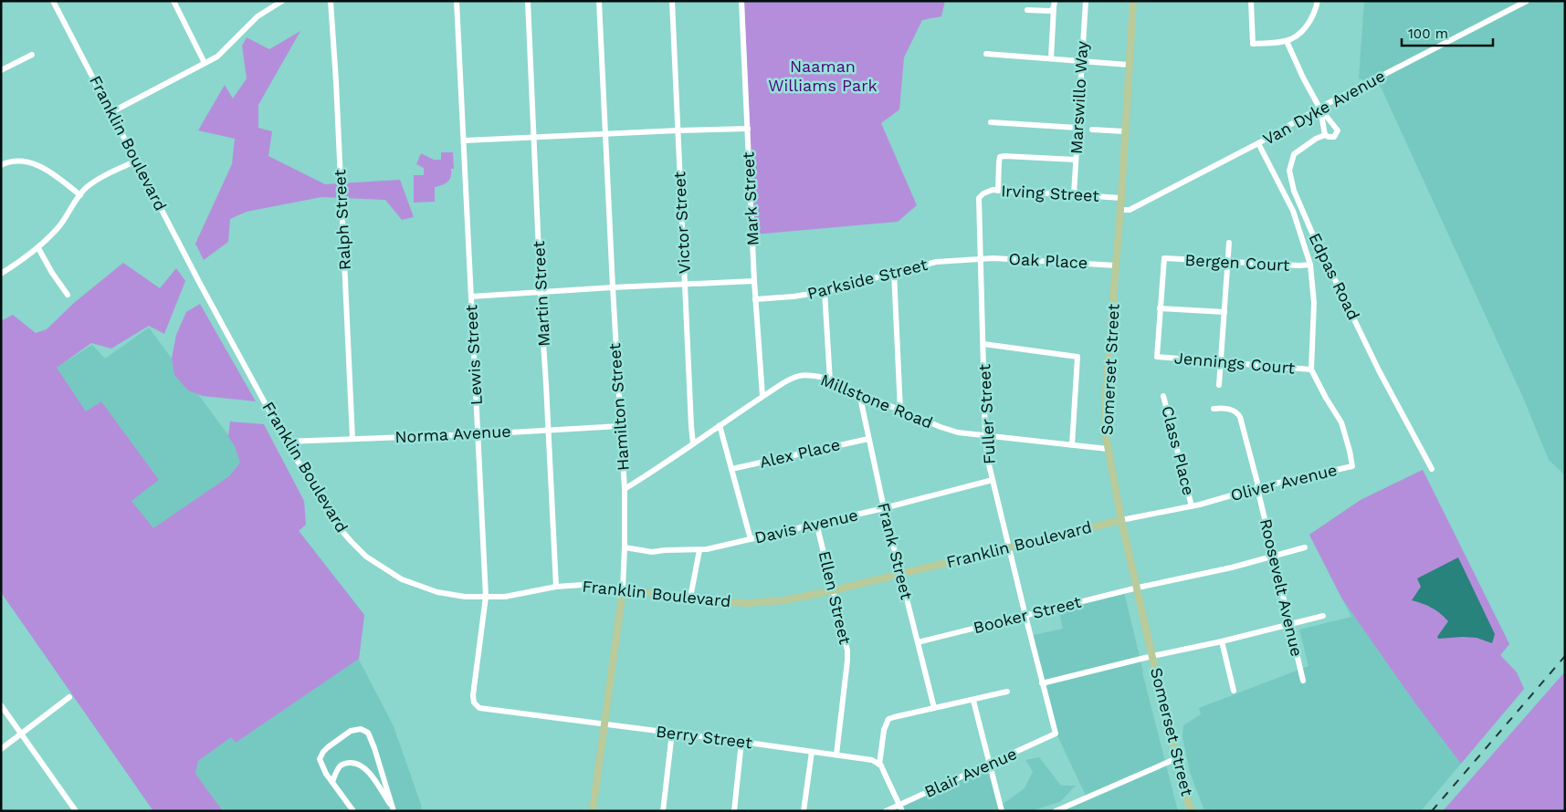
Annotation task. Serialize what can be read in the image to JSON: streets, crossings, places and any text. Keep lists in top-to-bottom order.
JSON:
{
  "streets": {
    "main road": ["Franklin Boulevard", "Somerset Street", "Hamilton Street"],
    "street": [
      "Marswillo Way",
      "Van Dyke Avenue",
      "Irving Street",
      "Mark Street",
      "Ralph Street",
      "Victor Street",
      "Oak Place",
      "Bergen Court",
      "Edpas Road",
      "Parkside Street",
      "Martin Street",
      "Lewis Street",
      "Jennings Court",
      "Millstone Road",
      "Fuller Street",
      "Norma Avenue",
      "Class Place",
      "Alex Place",
      "Oliver Avenue",
      "Davis Avenue",
      "Frank Street",
      "Roosevelt Avenue",
      "Ellen Street",
      "Booker Street",
      "Berry Street",
      "Blair Avenue"
    ]
  },
  "crossings": [
    ["Marswillo Way", "Irving Street"],
    ["Van Dyke Avenue", "Edpas Road"],
    ["Van Dyke Avenue", "Somerset Street"],
    ["Van Dyke Avenue", "Oliver Avenue"],
    ["Franklin Boulevard", "Martin Street"],
    ["Franklin Boulevard", "Lewis Street"],
    ["Franklin Boulevard", "Somerset Street"],
    ["Franklin Boulevard", "Hamilton Street"],
    ["Franklin Boulevard", "Fuller Street"],
    ["Franklin Boulevard", "Norma Avenue"],
    ["Franklin Boulevard", "Oliver Avenue"],
    ["Franklin Boulevard", "Frank Street"],
    ["Franklin Boulevard", "Ellen Street"],
    ["Irving Street", "Somerset Street"],
    ["Irving Street", "Fuller Street"],
    ["Mark Street", "Parkside Street"],
    ["Mark Street", "Millstone Road"],
    ["Ralph Street", "Norma Avenue"],
    ["Victor Street", "Millstone Road"],
    ["Oak Place", "Parkside Street"],
    ["Oak Place", "Somerset Street"],
    ["Oak Place", "Fuller Street"],
    ["Bergen Court", "Jennings Court"],
    ["Bergen Court", "Oliver Avenue"],
    ["Parkside Street", "Fuller Street"],
    ["Martin Street", "Norma Avenue"],
    ["Lewis Street", "Norma Avenue"],
    ["Lewis Street", "Berry Street"],
    ["Jennings Court", "Oliver Avenue"],
    ["Somerset Street", "Millstone Road"],
    ["Somerset Street", "Oliver Avenue"],
    ["Somerset Street", "Booker Street"],
    ["Millstone Road", "Hamilton Street"],
    ["Millstone Road", "Fuller Street"],
    ["Millstone Road", "Frank Street"],
    ["Hamilton Street", "Norma Avenue"],
    ["Hamilton Street", "Davis Avenue"],
    ["Hamilton Street", "Berry Street"],
    ["Fuller Street", "Davis Avenue"],
    ["Fuller Street", "Booker Street"],
    ["Fuller Street", "Blair Avenue"],
    ["Class Place", "Oliver Avenue"],
    ["Alex Place", "Frank Street"],
    ["Oliver Avenue", "Roosevelt Avenue"],
    ["Davis Avenue", "Frank Street"],
    ["Davis Avenue", "Ellen Street"],
    ["Frank Street", "Booker Street"],
    ["Roosevelt Avenue", "Booker Street"],
    ["Ellen Street", "Berry Street"]
  ],
  "parks": ["Naaman Williams Park"],
  "scale_bar": "100 m"
}
